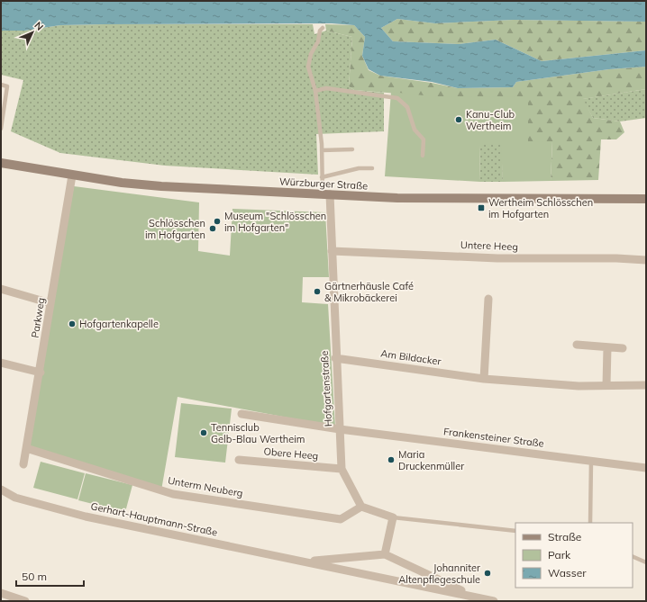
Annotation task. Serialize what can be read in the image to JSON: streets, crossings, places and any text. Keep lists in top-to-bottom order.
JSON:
{
  "streets": {
    "main road": ["Würzburger Straße"],
    "street": [
      "Untere Heeg",
      "Parkweg",
      "Am Bildacker",
      "Hofgartenstraße",
      "Frankensteiner Straße",
      "Obere Heeg",
      "Unterm Neuberg",
      "Gerhart-Hauptmann-Straße"
    ]
  },
  "crossings": [
    ["Würzburger Straße", "Parkweg"],
    ["Würzburger Straße", "Hofgartenstraße"],
    ["Untere Heeg", "Hofgartenstraße"],
    ["Parkweg", "Unterm Neuberg"],
    ["Am Bildacker", "Hofgartenstraße"],
    ["Hofgartenstraße", "Frankensteiner Straße"],
    ["Hofgartenstraße", "Obere Heeg"],
    ["Hofgartenstraße", "Unterm Neuberg"]
  ],
  "places": {
    "other": [
      "Kanu-Club Wertheim",
      "Museum \"Schlösschen im Hofgarten\"",
      "Schlösschen im Hofgarten",
      "Gärtnerhäusle Café & Mikrobäckerei",
      "Hofgartenkapelle",
      "Tennisclub Gelb-Blau Wertheim",
      "Maria Druckenmüller",
      "Johanniter Altenpflegeschule"
    ],
    "transit": ["Wertheim Schlösschen im Hofgarten"]
  },
  "legend": ["Straße", "Park", "Wasser"],
  "scale_bar": "50 m",
  "north": "top right"
}
